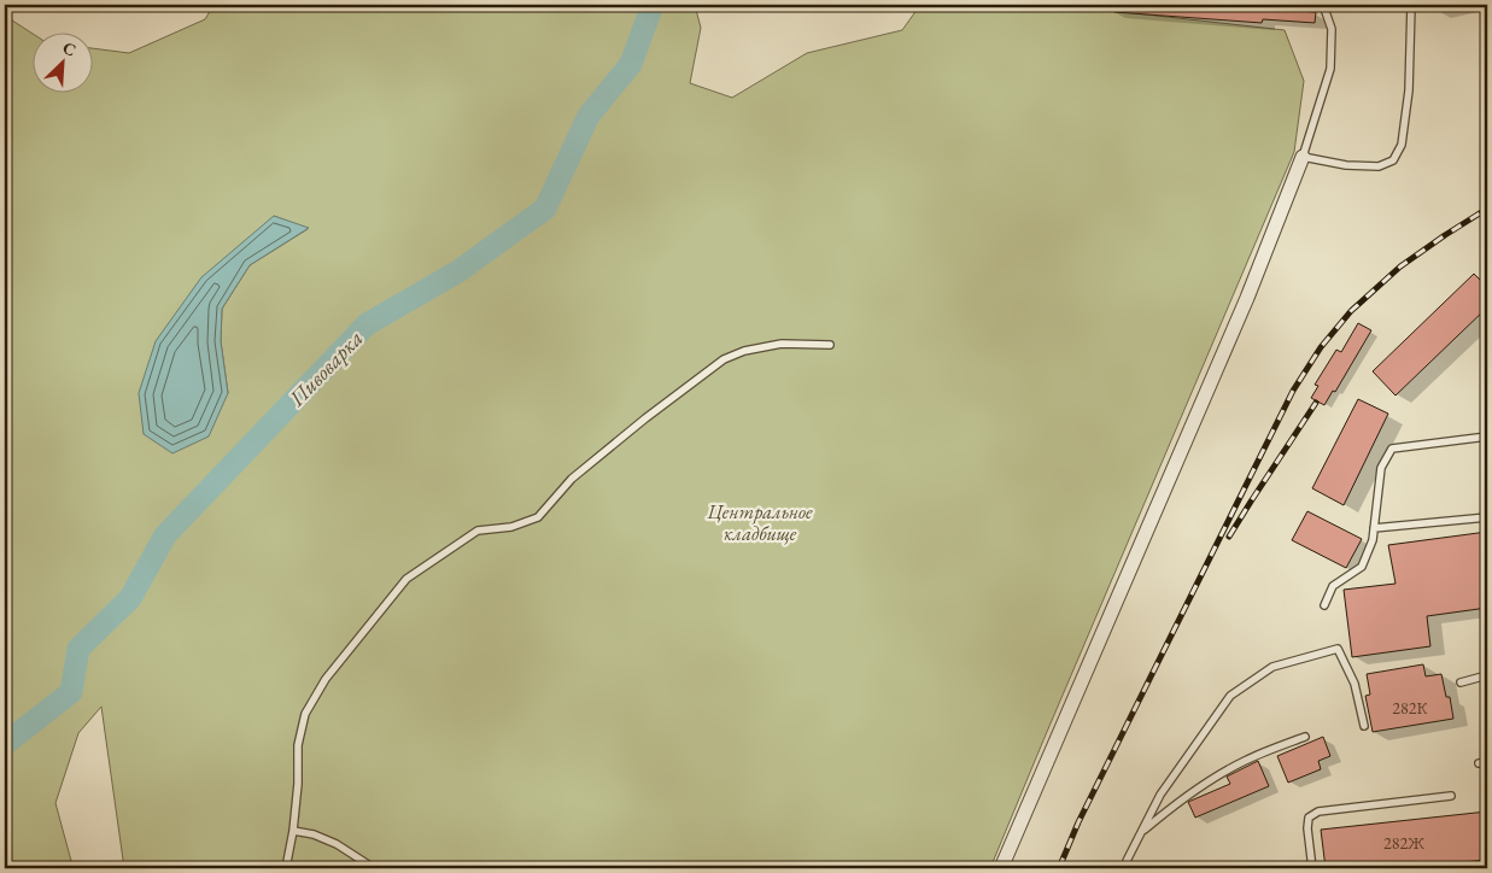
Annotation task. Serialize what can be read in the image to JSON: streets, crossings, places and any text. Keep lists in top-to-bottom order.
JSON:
{
  "water": ["Пивоварка"],
  "parks": ["Центральное кладбище"],
  "house_numbers": ["282К", "282Ж"],
  "north": "top right"
}
